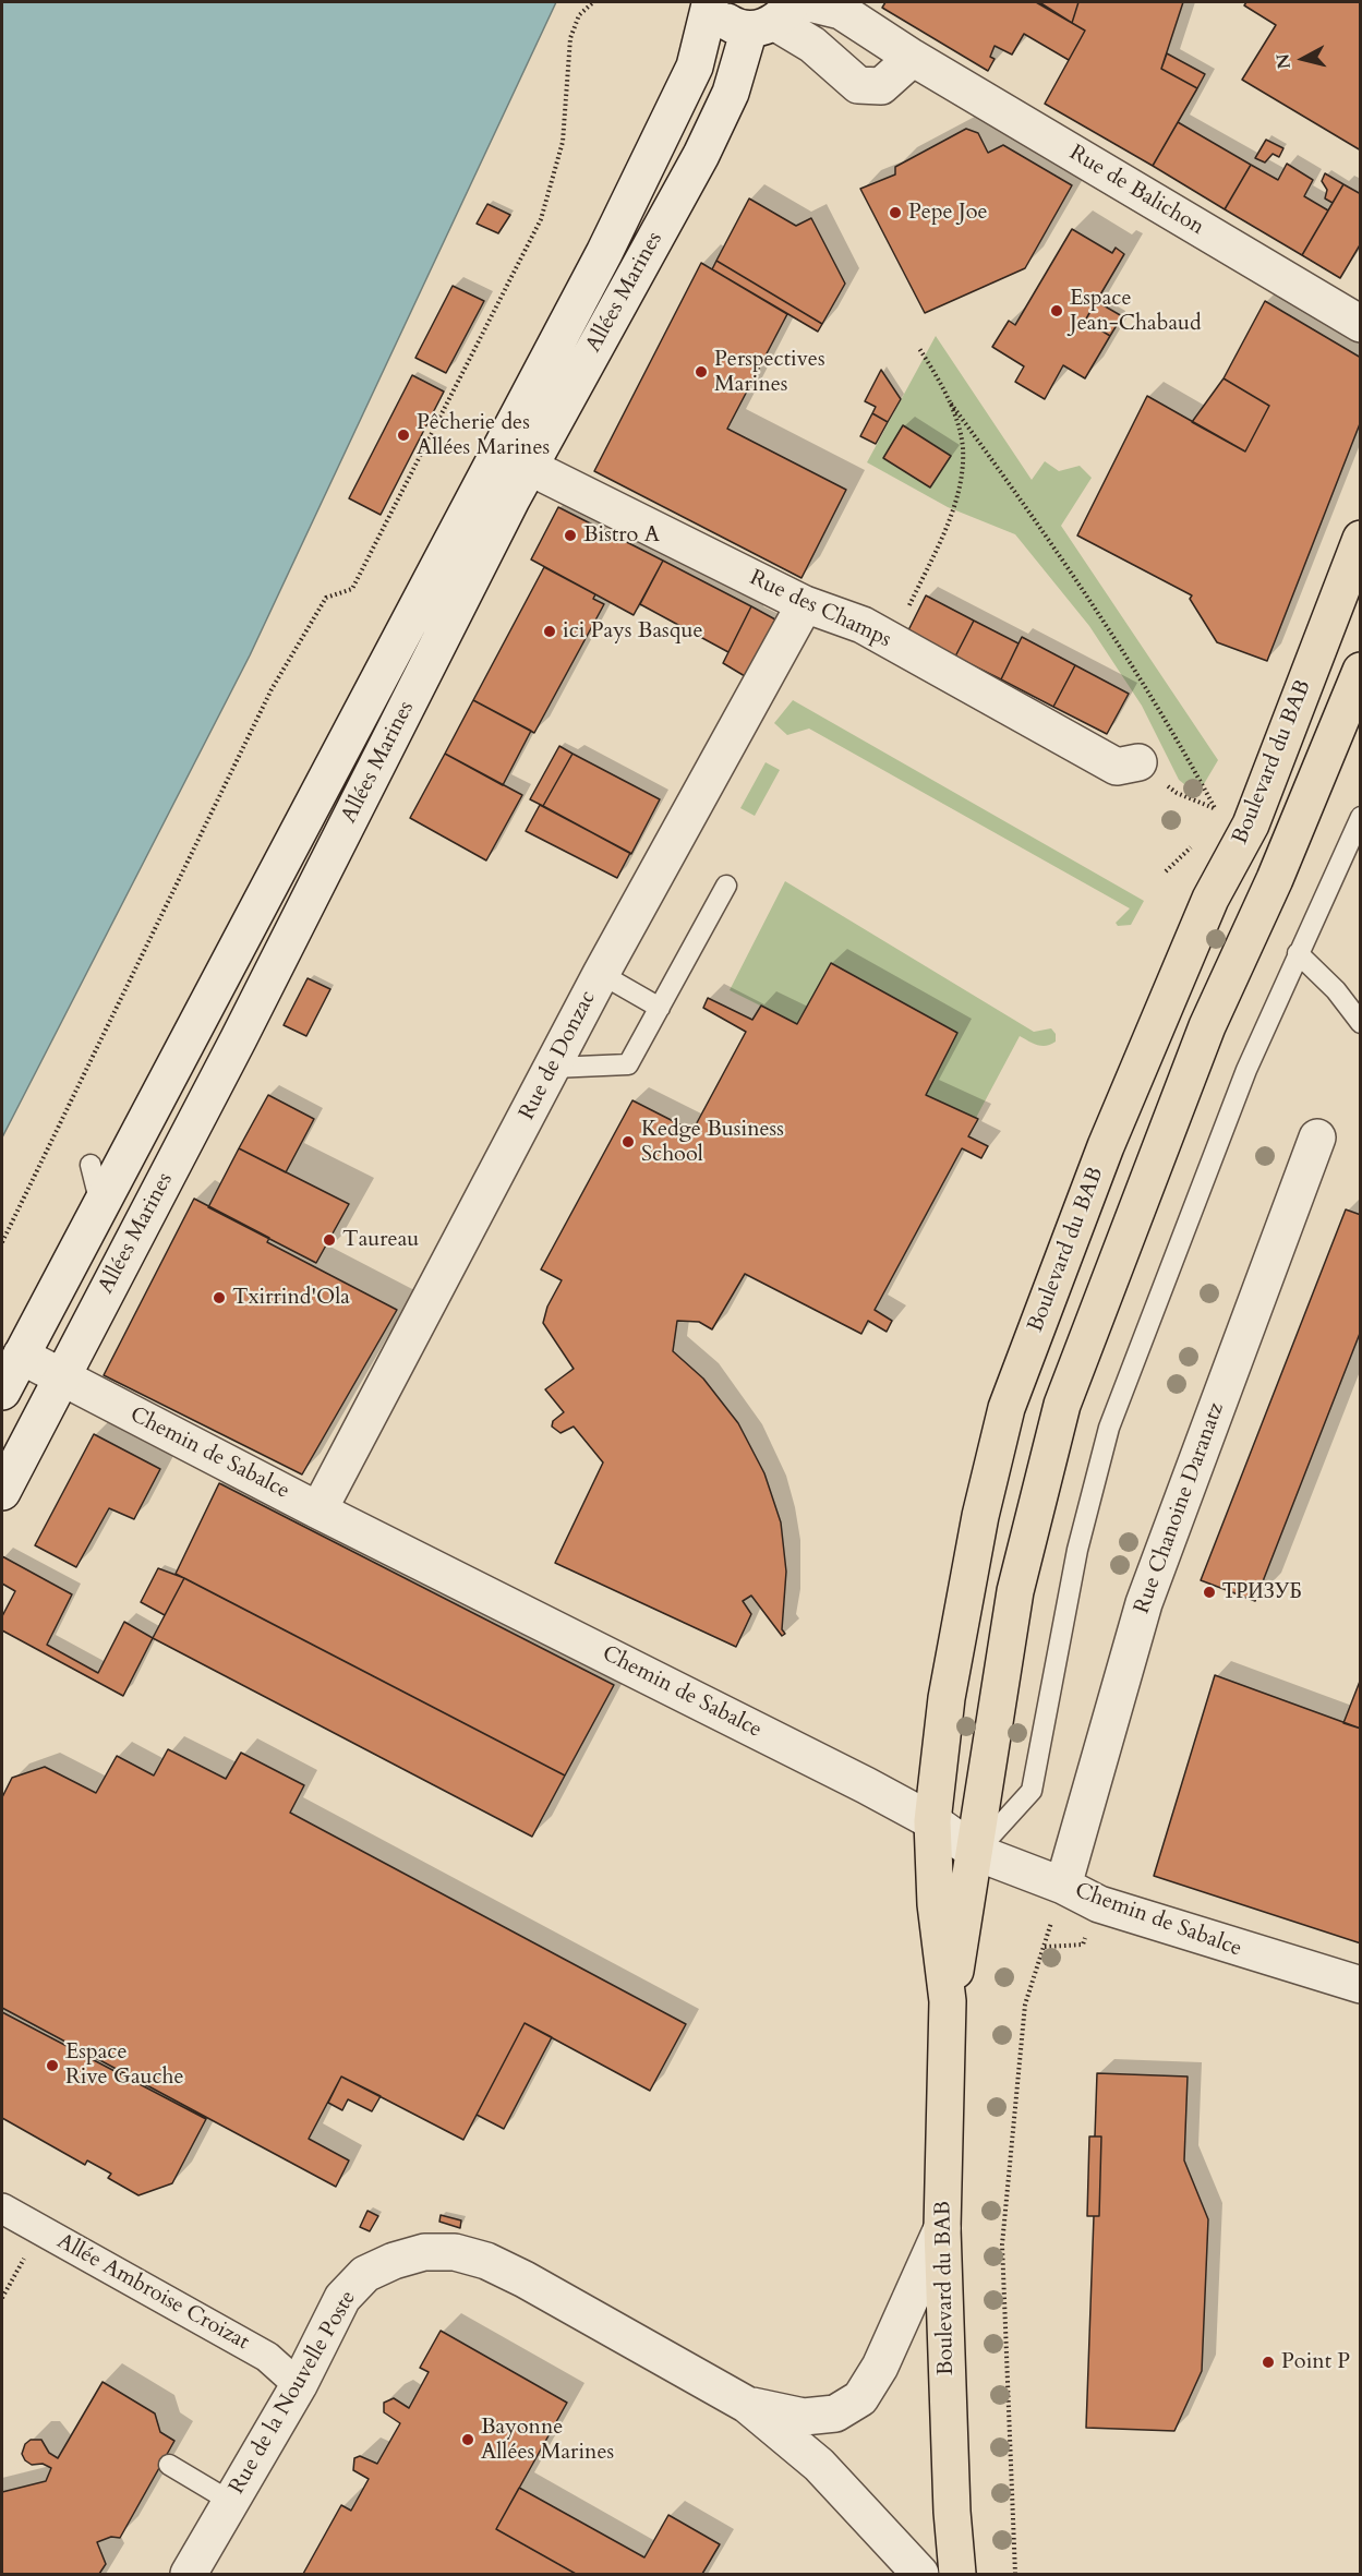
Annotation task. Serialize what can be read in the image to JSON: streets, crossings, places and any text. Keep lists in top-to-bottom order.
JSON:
{
  "streets": {
    "main road": ["Boulevard du BAB"],
    "street": [
      "Rue de Balichon",
      "Allées Marines",
      "Rue des Champs",
      "Rue de Donzac",
      "Chemin de Sabalce",
      "Rue Chanoine Daranatz",
      "Allée Ambroise Croizat",
      "Rue de la Nouvelle Poste"
    ]
  },
  "crossings": [
    ["Allées Marines", "Rue des Champs"],
    ["Allées Marines", "Chemin de Sabalce"],
    ["Rue des Champs", "Rue de Donzac"],
    ["Boulevard du BAB", "Chemin de Sabalce"],
    ["Boulevard du BAB", "Rue de la Nouvelle Poste"],
    ["Rue de Donzac", "Chemin de Sabalce"],
    ["Chemin de Sabalce", "Rue Chanoine Daranatz"],
    ["Allée Ambroise Croizat", "Rue de la Nouvelle Poste"]
  ],
  "places": [
    "Pepe Joe",
    "Espace Jean-Chabaud",
    "Perspectives Marines",
    "Pêcherie des Allées Marines",
    "Bistro A",
    "ici Pays Basque",
    "Kedge Business School",
    "Taureau",
    "Txirrind'Ola",
    "ТРИЗУБ",
    "Espace Rive Gauche",
    "Point P",
    "Bayonne Allées Marines"
  ],
  "north": "left"
}
